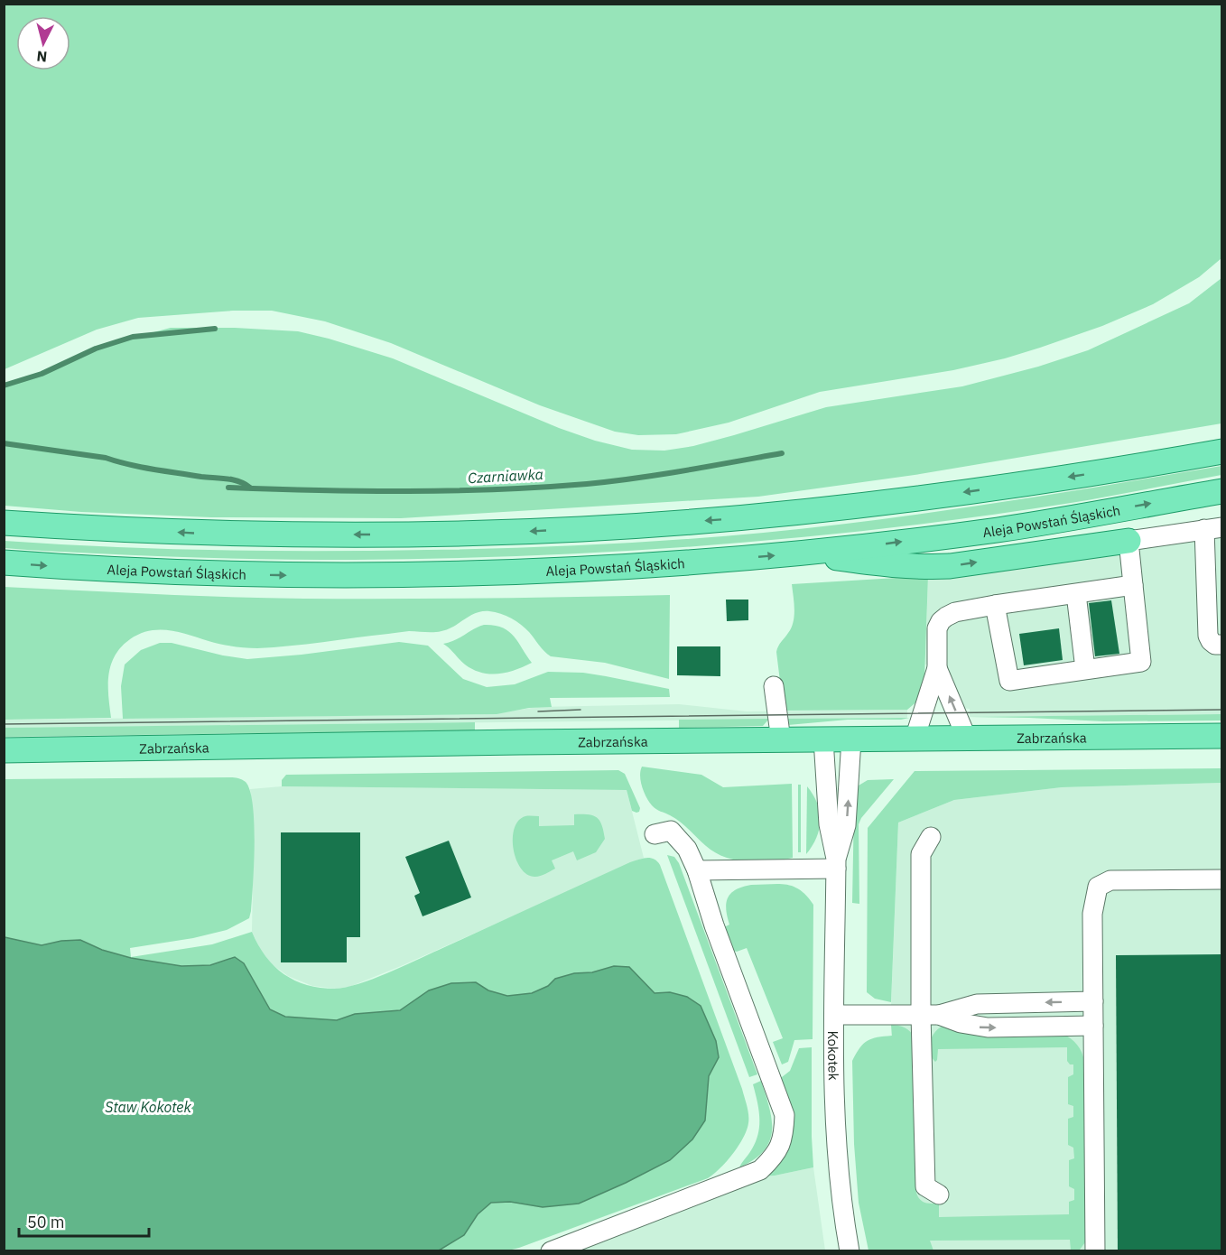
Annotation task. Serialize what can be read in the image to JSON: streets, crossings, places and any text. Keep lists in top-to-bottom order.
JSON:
{
  "streets": {
    "main road": ["Aleja Powstań Śląskich", "Zabrzańska"],
    "street": ["Kokotek"]
  },
  "crossings": [
    ["Zabrzańska", "Kokotek"]
  ],
  "water": ["Czarniawka", "Staw Kokotek"],
  "scale_bar": "50 m",
  "north": "bottom"
}
